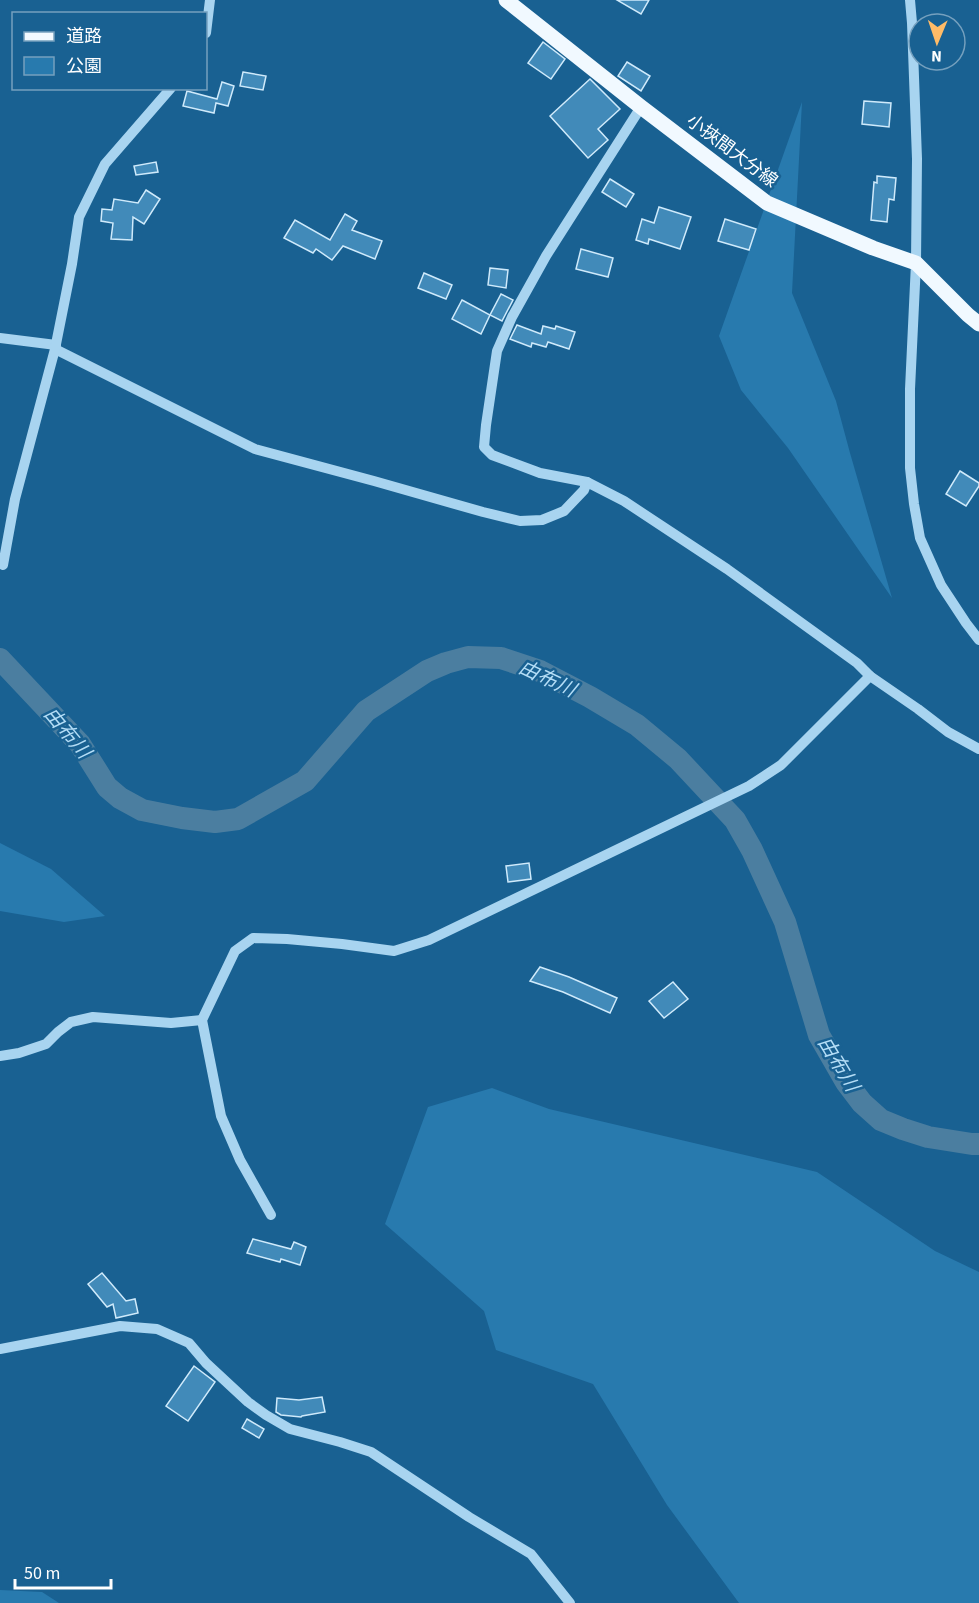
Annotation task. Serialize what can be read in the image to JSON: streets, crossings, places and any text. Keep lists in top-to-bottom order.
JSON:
{
  "streets": {
    "main road": ["小挾間大分線"]
  },
  "water": ["由布川"],
  "legend": ["道路", "公園"],
  "scale_bar": "50 m",
  "north": "bottom"
}
